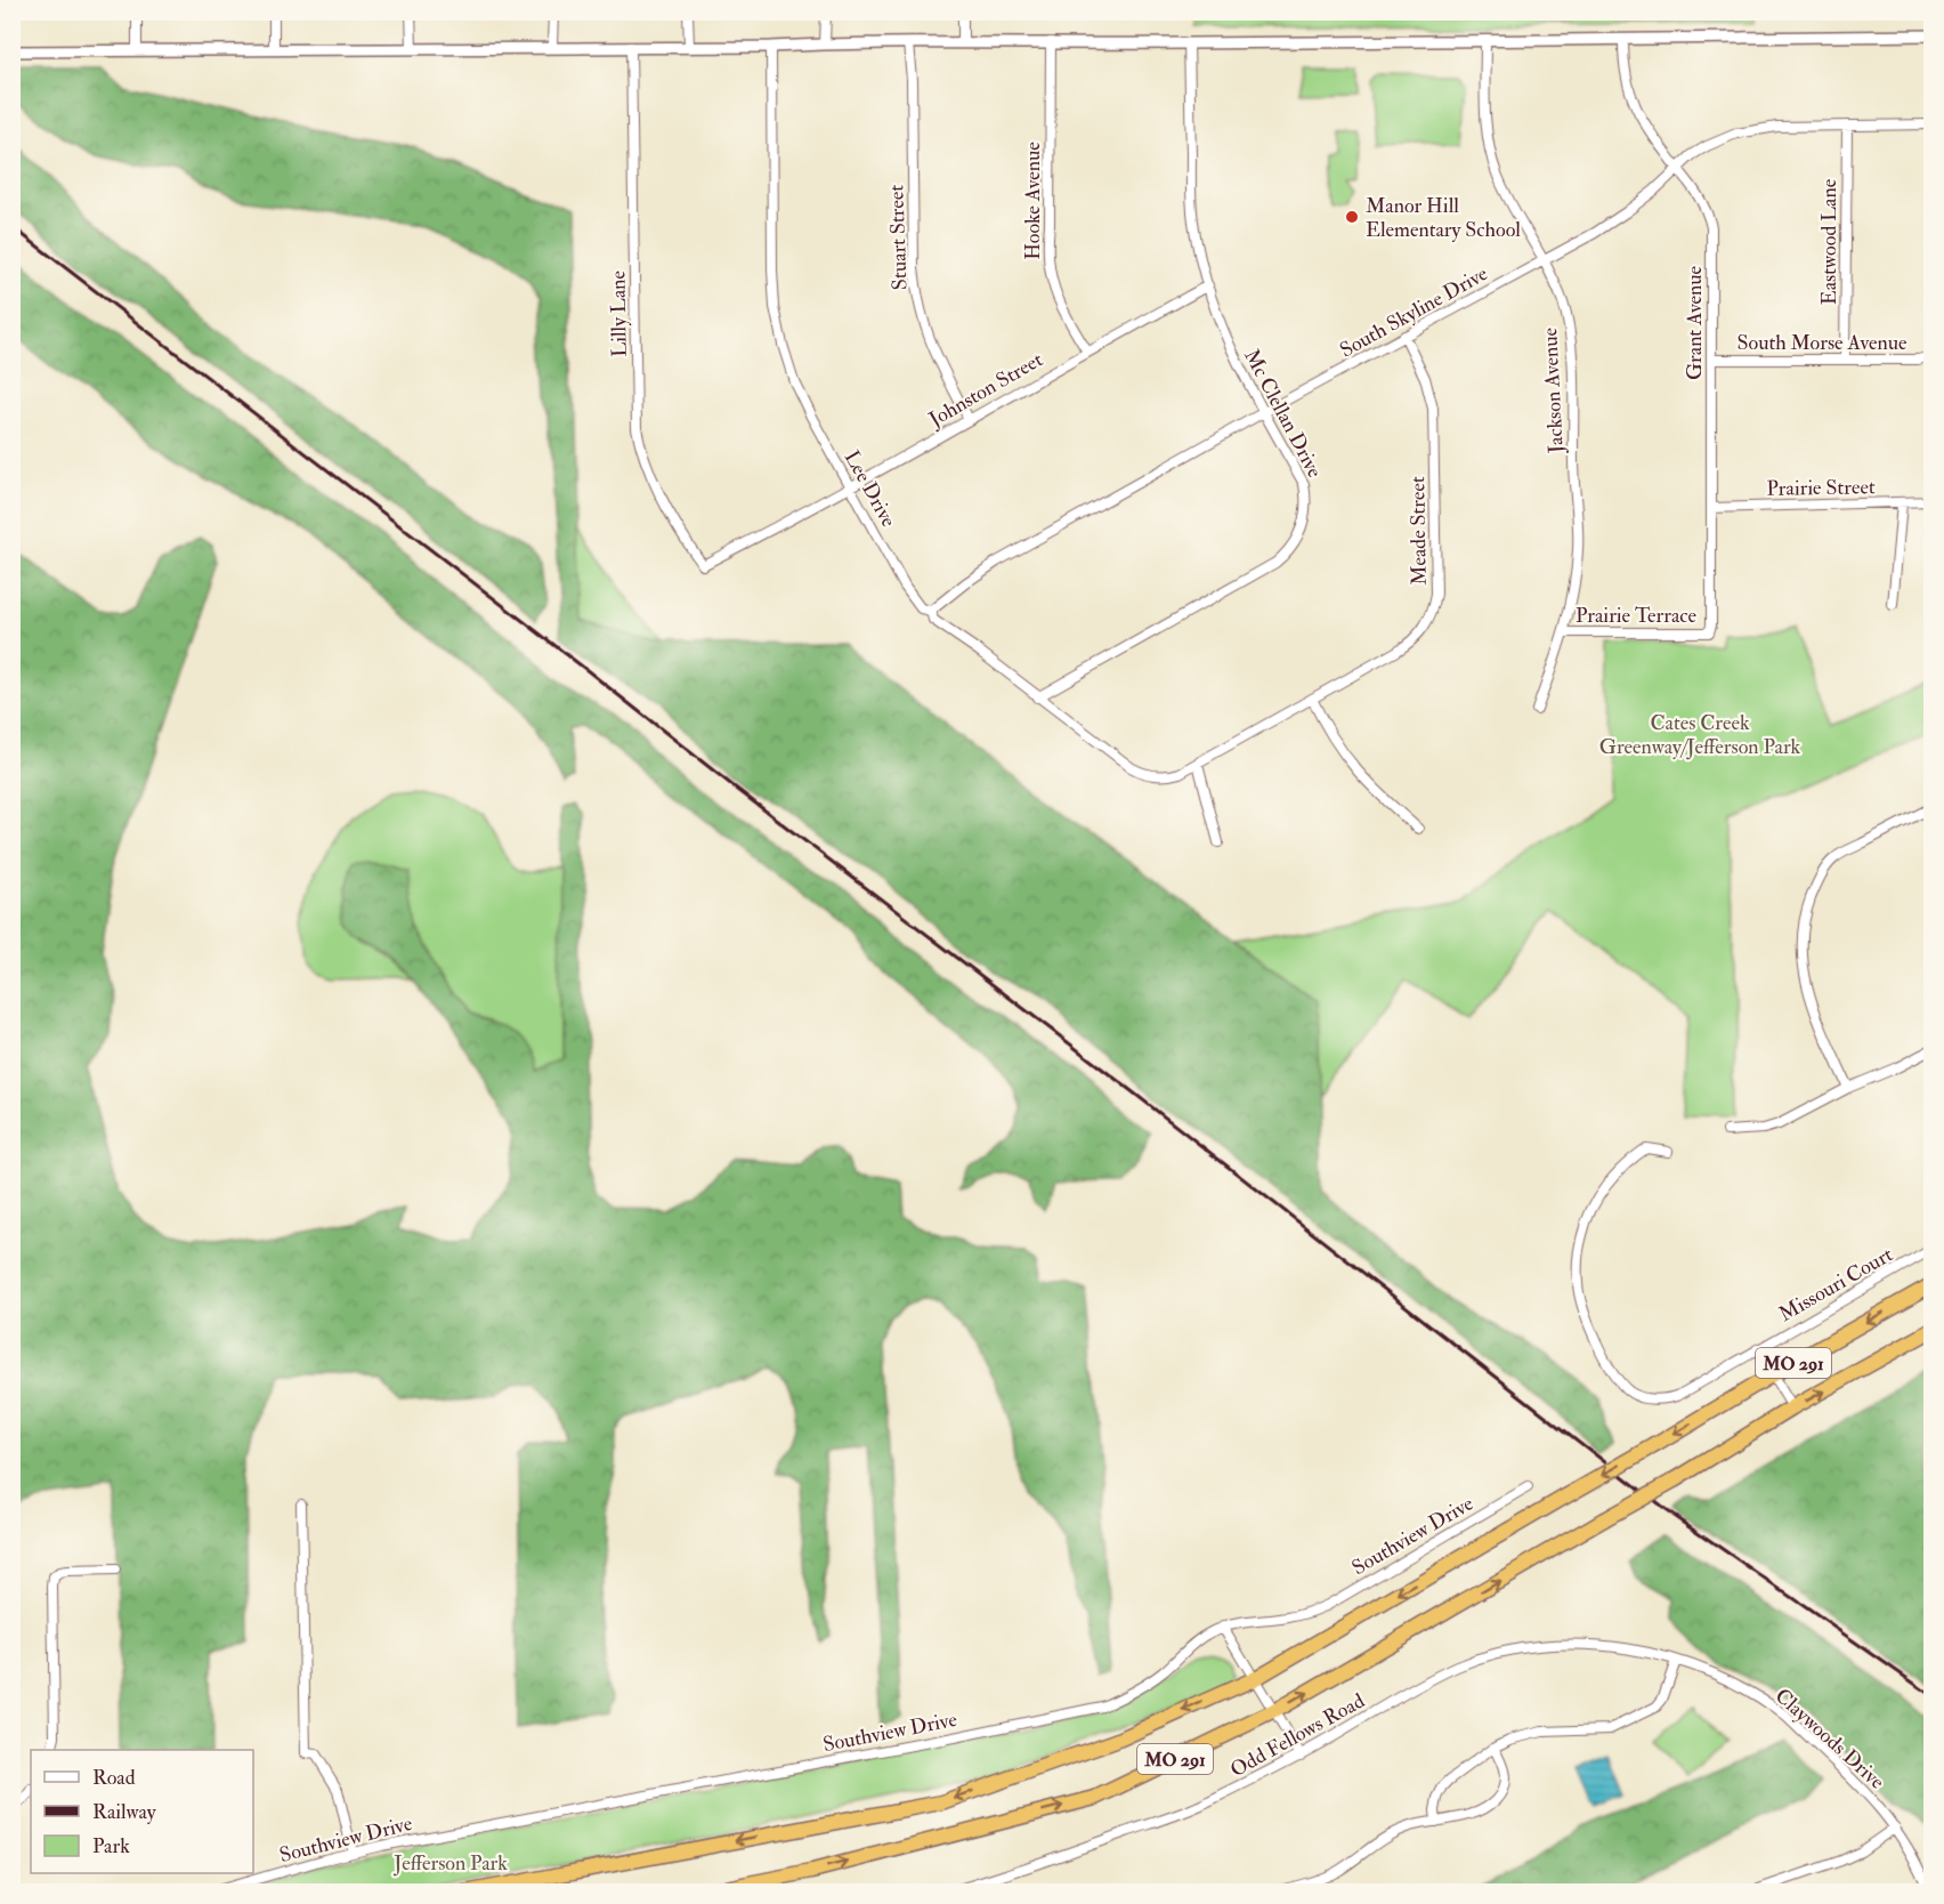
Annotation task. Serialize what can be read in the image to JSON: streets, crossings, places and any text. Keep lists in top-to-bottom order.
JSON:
{
  "streets": {
    "highway": ["MO 291"],
    "street": [
      "Hooke Avenue",
      "Stuart Street",
      "Eastwood Lane",
      "South Skyline Drive",
      "Lilly Lane",
      "Grant Avenue",
      "South Morse Avenue",
      "Johnston Street",
      "Jackson Avenue",
      "Mc Clellan Drive",
      "Prairie Street",
      "Lee Drive",
      "Meade Street",
      "Prairie Terrace",
      "Missouri Court",
      "Southview Drive",
      "Odd Fellows Road",
      "Claywoods Drive"
    ]
  },
  "crossings": [
    ["Hooke Avenue", "Johnston Street"],
    ["Stuart Street", "Johnston Street"],
    ["Eastwood Lane", "South Skyline Drive"],
    ["Eastwood Lane", "South Morse Avenue"],
    ["South Skyline Drive", "Grant Avenue"],
    ["South Skyline Drive", "Jackson Avenue"],
    ["South Skyline Drive", "Mc Clellan Drive"],
    ["South Skyline Drive", "Lee Drive"],
    ["South Skyline Drive", "Meade Street"],
    ["Lilly Lane", "Johnston Street"],
    ["Grant Avenue", "South Morse Avenue"],
    ["Grant Avenue", "Prairie Street"],
    ["Grant Avenue", "Prairie Terrace"],
    ["Johnston Street", "Mc Clellan Drive"],
    ["Johnston Street", "Lee Drive"],
    ["Jackson Avenue", "Prairie Terrace"],
    ["Mc Clellan Drive", "Lee Drive"],
    ["Lee Drive", "Meade Street"],
    ["Odd Fellows Road", "Claywoods Drive"]
  ],
  "parks": ["Cates Creek Greenway/Jefferson Park", "Jefferson Park"],
  "places": ["Manor Hill Elementary School"],
  "legend": ["Road", "Railway", "Park"]
}
